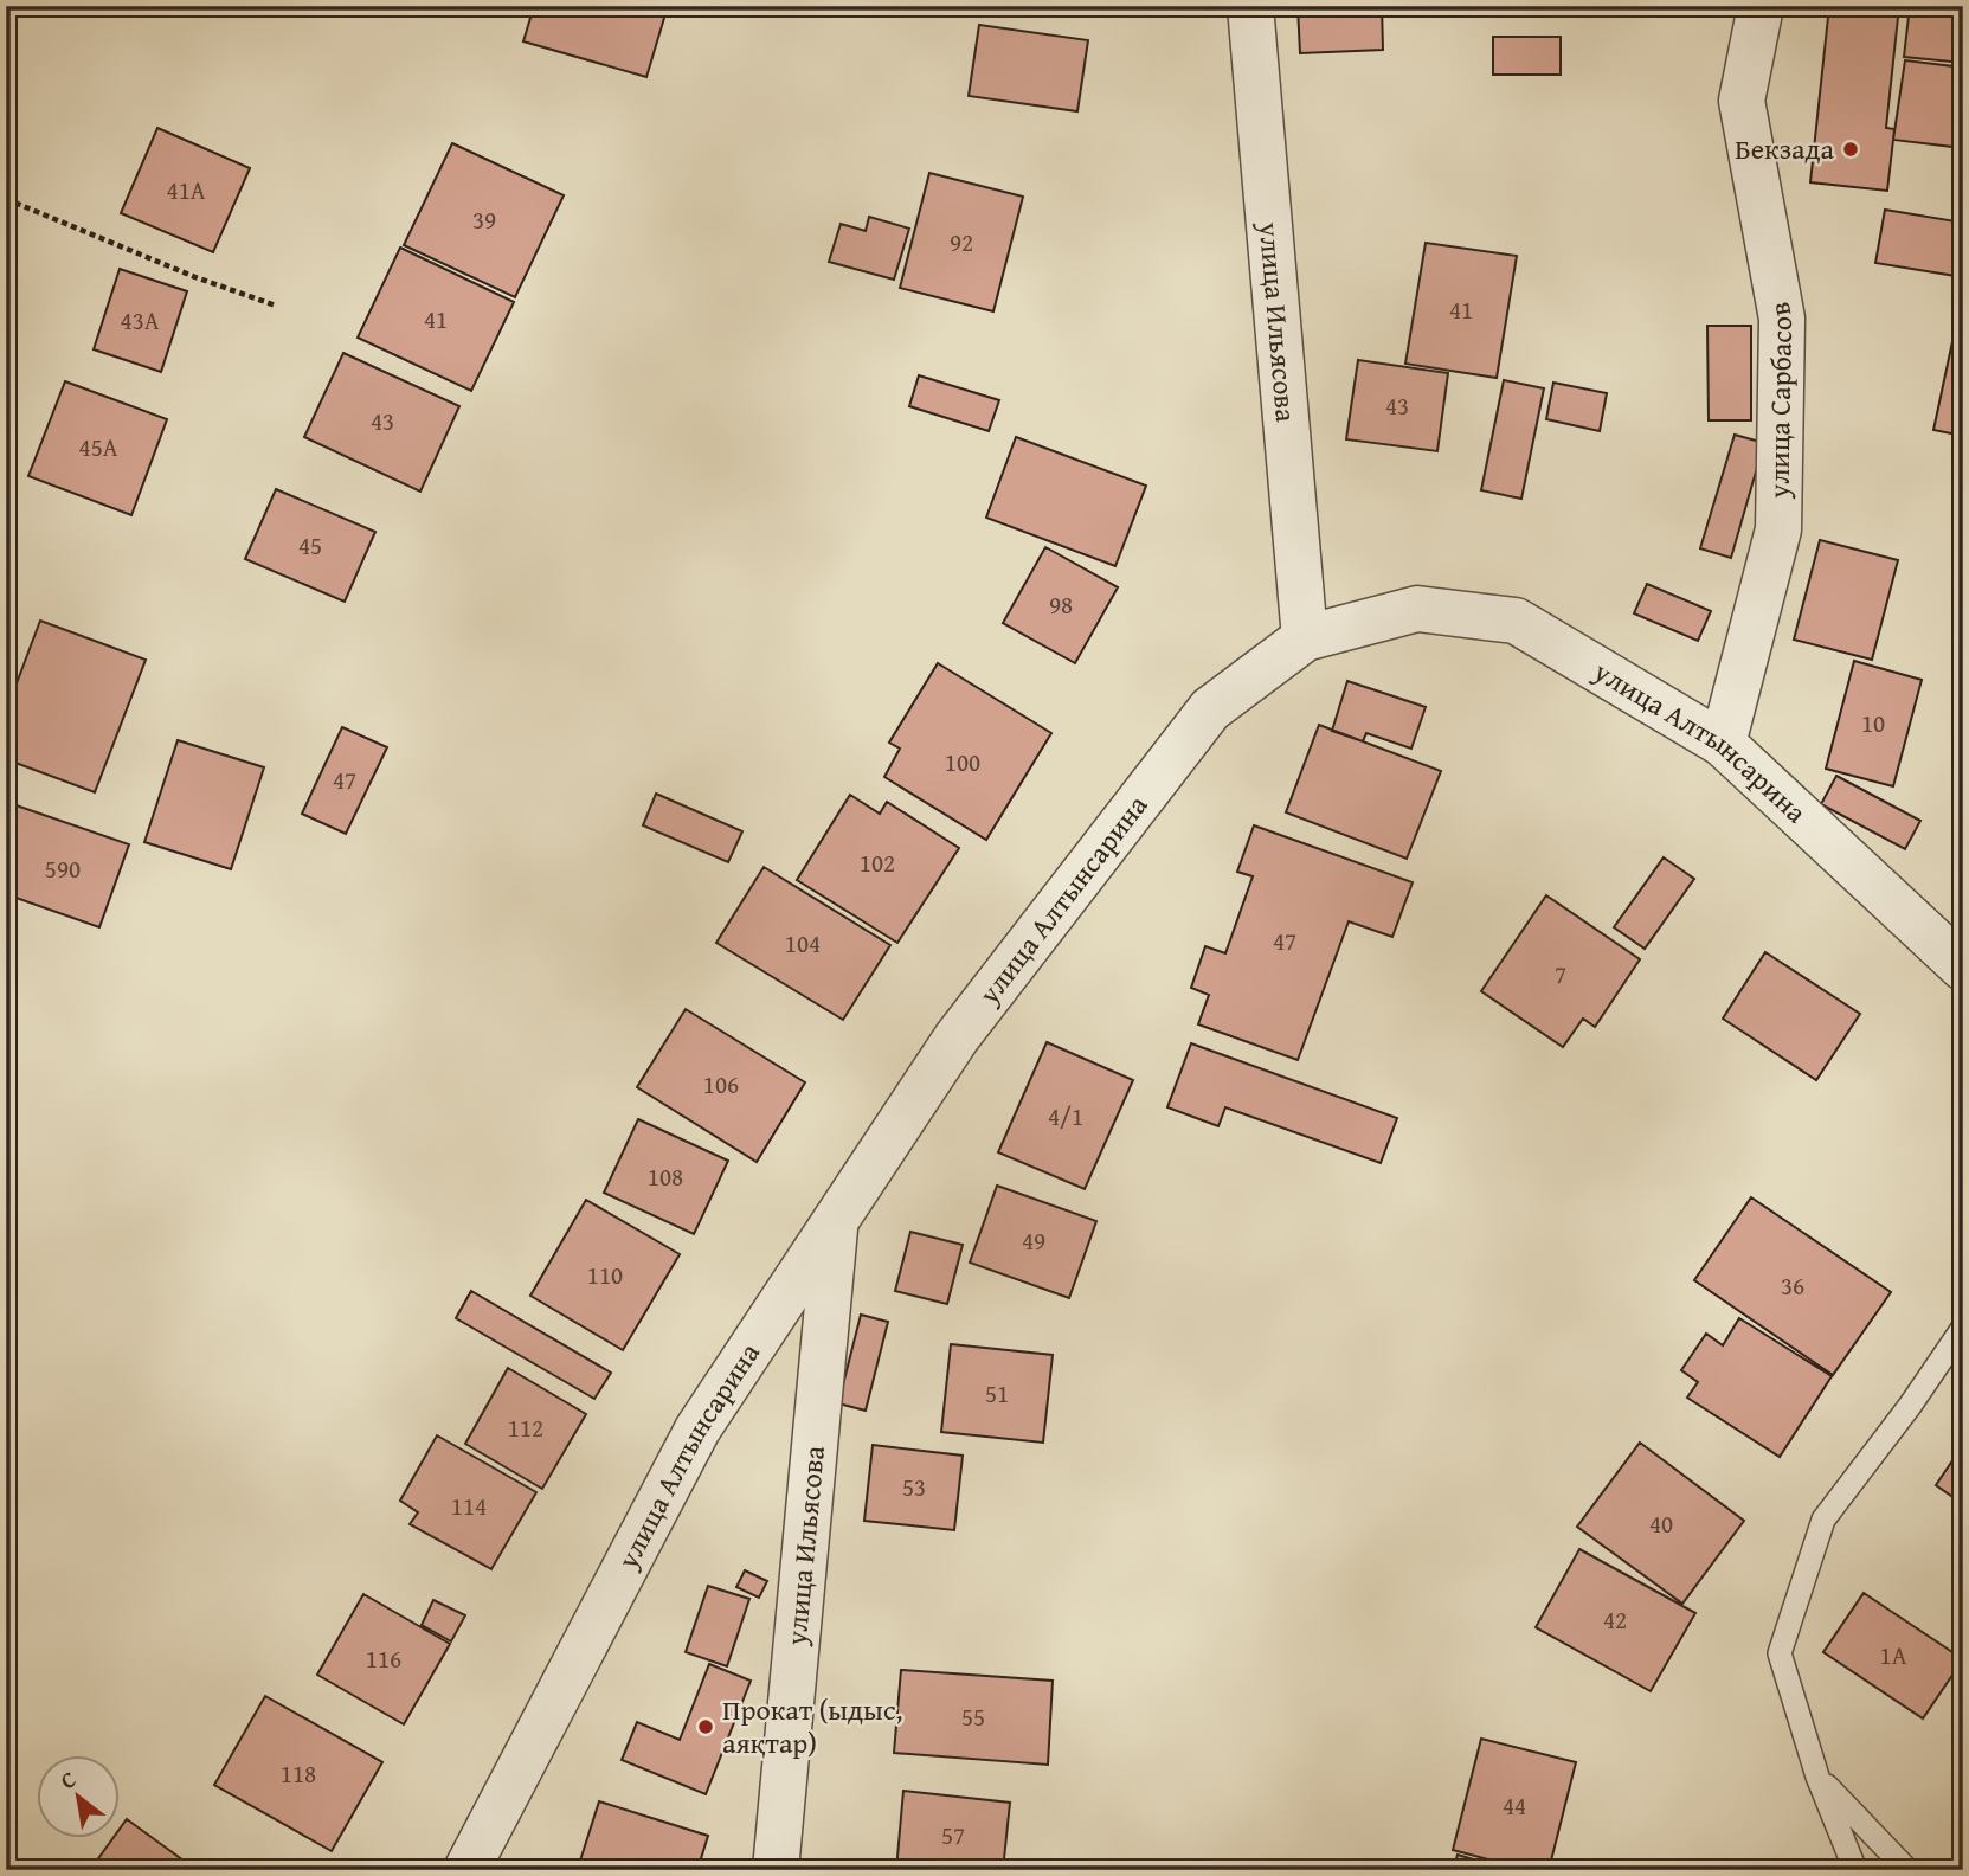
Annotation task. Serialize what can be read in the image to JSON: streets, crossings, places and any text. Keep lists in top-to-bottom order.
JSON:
{
  "streets": {
    "street": ["улица Ильясова", "улица Сарбасов", "улица Алтынсарина"]
  },
  "crossings": [
    ["улица Ильясова", "улица Алтынсарина"],
    ["улица Сарбасов", "улица Алтынсарина"]
  ],
  "places": ["Бекзада", "Прокат (ыдыс, аяқтар)"],
  "house_numbers": [
    "41А",
    "39",
    "92",
    "41",
    "41",
    "43А",
    "43",
    "43",
    "45А",
    "45",
    "98",
    "10",
    "100",
    "47",
    "102",
    "590",
    "47",
    "104",
    "7",
    "106",
    "4/1",
    "108",
    "49",
    "110",
    "36",
    "51",
    "112",
    "53",
    "114",
    "40",
    "42",
    "1А",
    "116",
    "55",
    "118",
    "44",
    "57"
  ],
  "north": "top left"
}
